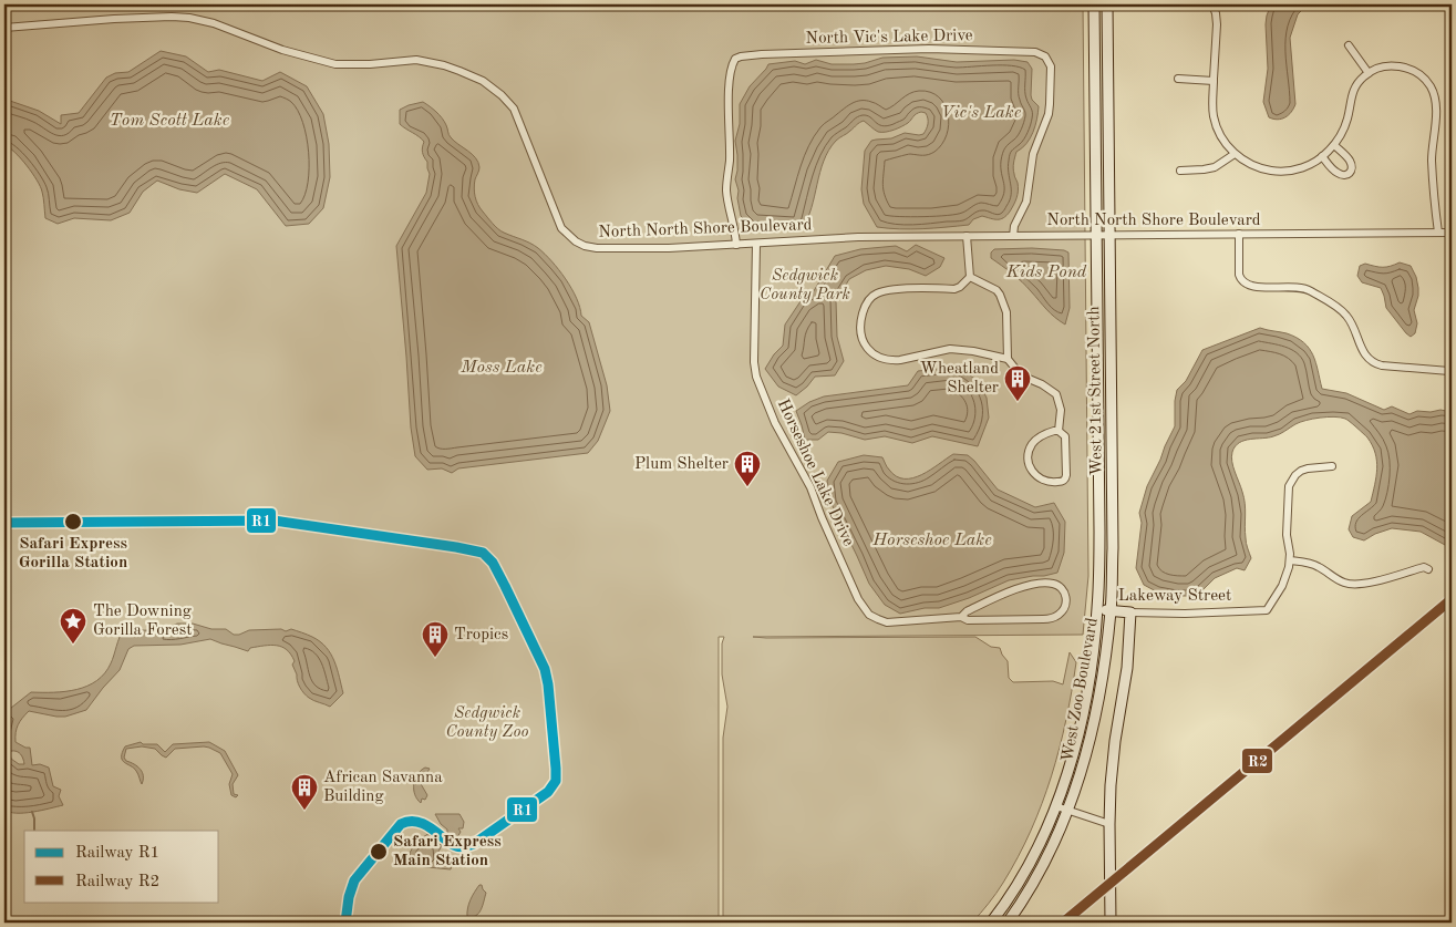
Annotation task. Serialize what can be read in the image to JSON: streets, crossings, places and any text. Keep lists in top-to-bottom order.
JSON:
{
  "streets": {
    "main road": ["West 21st Street North", "Lakeway Street", "West Zoo Boulevard"],
    "street": ["North Vic's Lake Drive", "North North Shore Boulevard", "Horseshoe Lake Drive"]
  },
  "crossings": [
    ["North Vic's Lake Drive", "North North Shore Boulevard"],
    ["North North Shore Boulevard", "West 21st Street North"],
    ["North North Shore Boulevard", "Horseshoe Lake Drive"],
    ["West 21st Street North", "Lakeway Street"],
    ["West 21st Street North", "West Zoo Boulevard"],
    ["Lakeway Street", "West Zoo Boulevard"]
  ],
  "water": [
    "Vic's Lake",
    "Tom Scott Lake",
    "Kids Pond",
    "Moss Lake",
    "Horseshoe Lake"
  ],
  "parks": ["Sedgwick County Park", "Sedgwick County Zoo"],
  "places": {
    "building": [
      "Wheatland Shelter",
      "Plum Shelter",
      "Tropics",
      "African Savanna Building"
    ],
    "other": ["Safari Express Gorilla Station", "Safari Express Main Station"],
    "place": ["The Downing Gorilla Forest"]
  },
  "lines": ["rail line R1", "rail line R2"],
  "legend": ["Railway R1", "Railway R2"]
}
